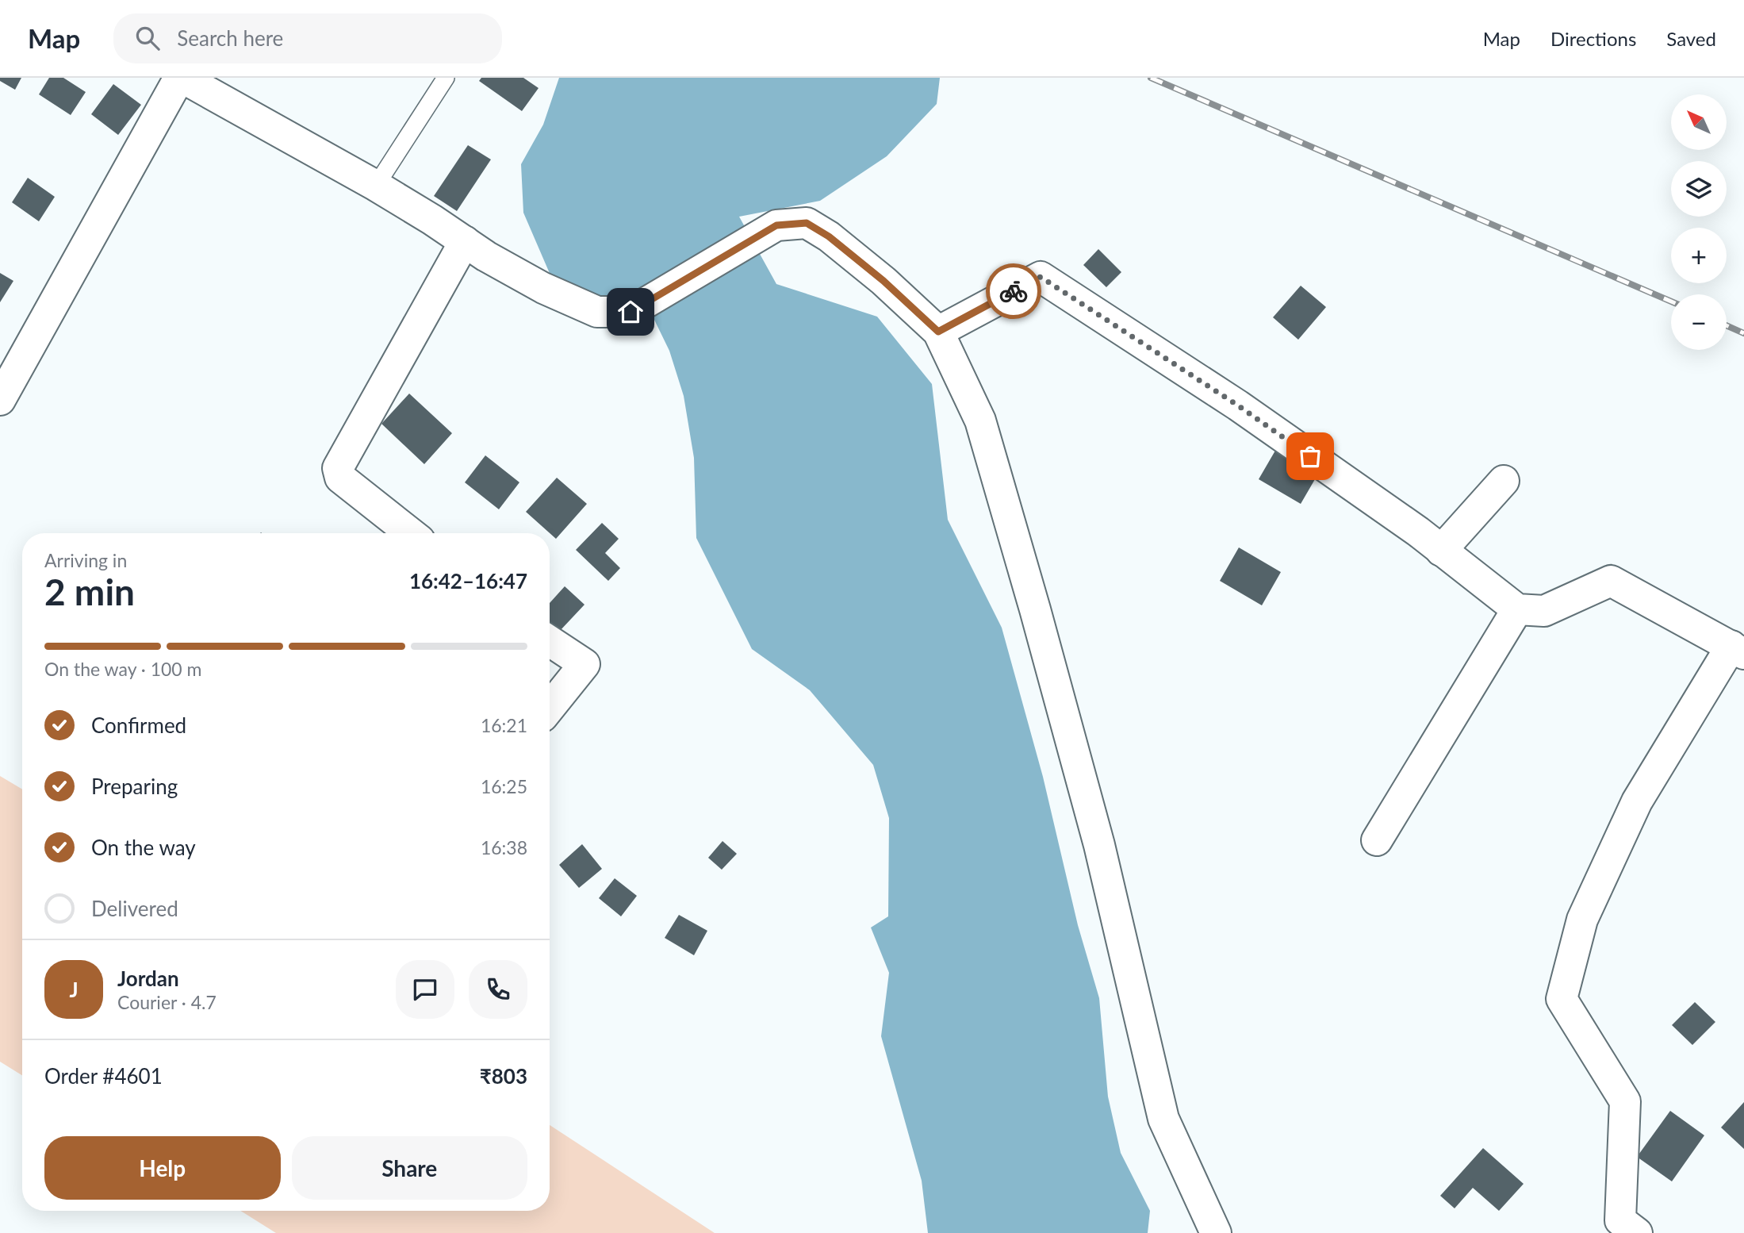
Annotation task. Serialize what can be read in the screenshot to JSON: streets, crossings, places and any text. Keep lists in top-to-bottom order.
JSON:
{
  "north": "top left",
  "page": {
    "header": "Map",
    "search": "Search here",
    "nav": ["Map", "Directions", "Saved"],
    "map_buttons": ["+", "−"],
    "heading": ["2 min", "Arriving in", "16:42–16:47"],
    "panel": [
      "Jordan",
      "Courier · 4.7",
      "Order #4601",
      "₹803"
    ],
    "bar": "On the way · 100 m",
    "list": [
      ["Confirmed", "16:21"],
      ["Preparing", "16:25"],
      ["On the way", "16:38"],
      "Delivered"
    ],
    "round": "J",
    "buttons": ["Help", "Share"]
  }
}
